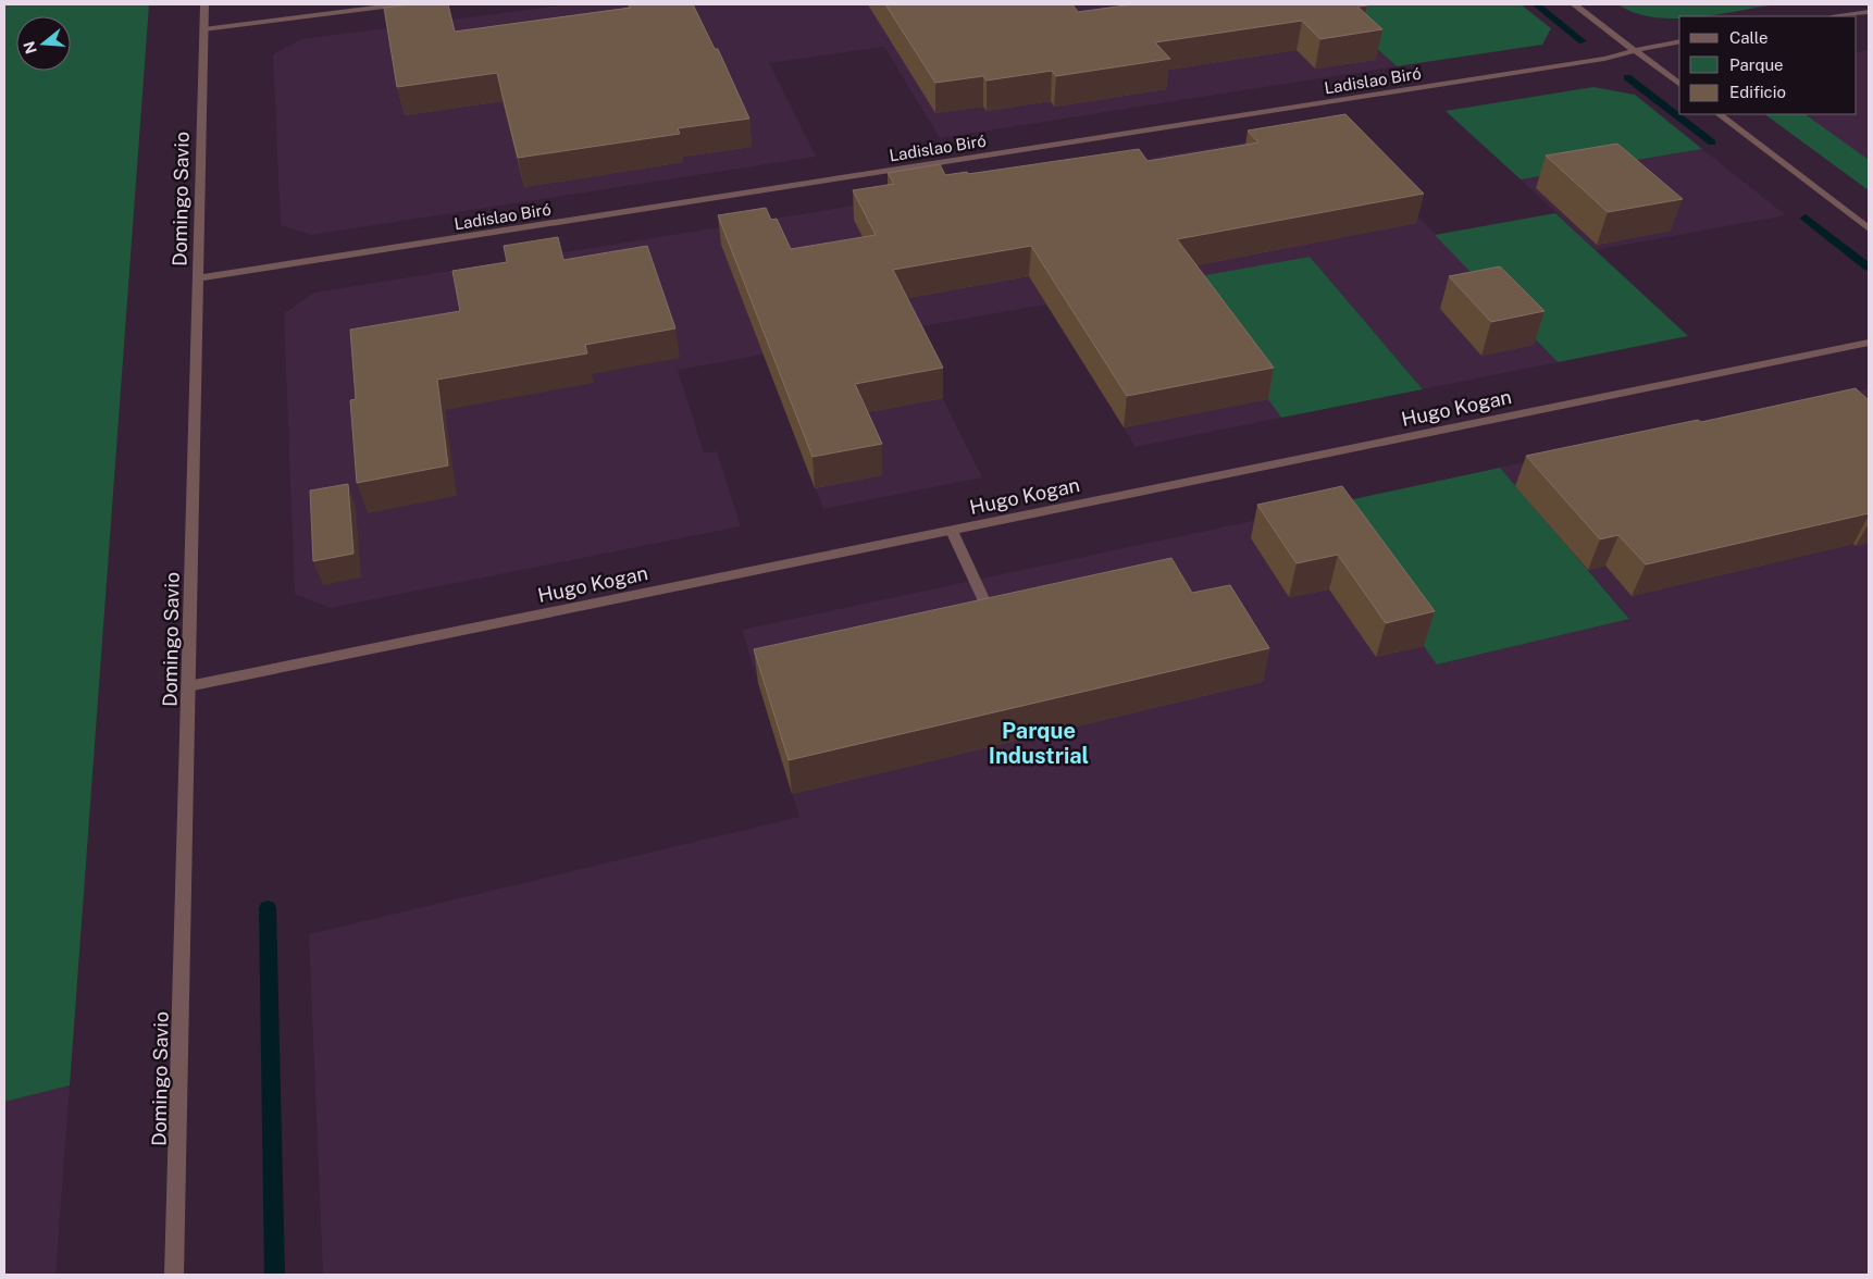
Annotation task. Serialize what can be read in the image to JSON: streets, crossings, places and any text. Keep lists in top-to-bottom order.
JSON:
{
  "streets": {
    "street": ["Ladislao Biró", "Domingo Savio", "Hugo Kogan"]
  },
  "crossings": [
    ["Ladislao Biró", "Domingo Savio"],
    ["Domingo Savio", "Hugo Kogan"]
  ],
  "districts": ["Parque Industrial"],
  "legend": ["Calle", "Parque", "Edificio"],
  "north": "left"
}
